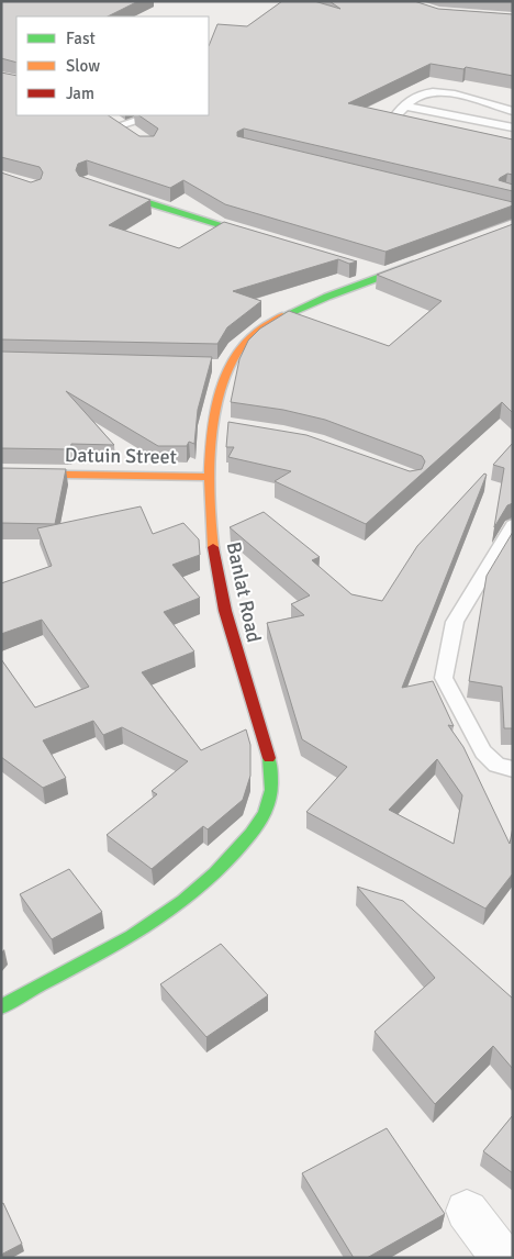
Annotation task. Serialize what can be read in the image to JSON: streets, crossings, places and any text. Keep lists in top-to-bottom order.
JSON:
{
  "streets": {
    "street": ["Datuin Street", "Banlat Road"]
  },
  "crossings": [
    ["Datuin Street", "Banlat Road"]
  ],
  "legend": ["Fast", "Slow", "Jam"]
}
